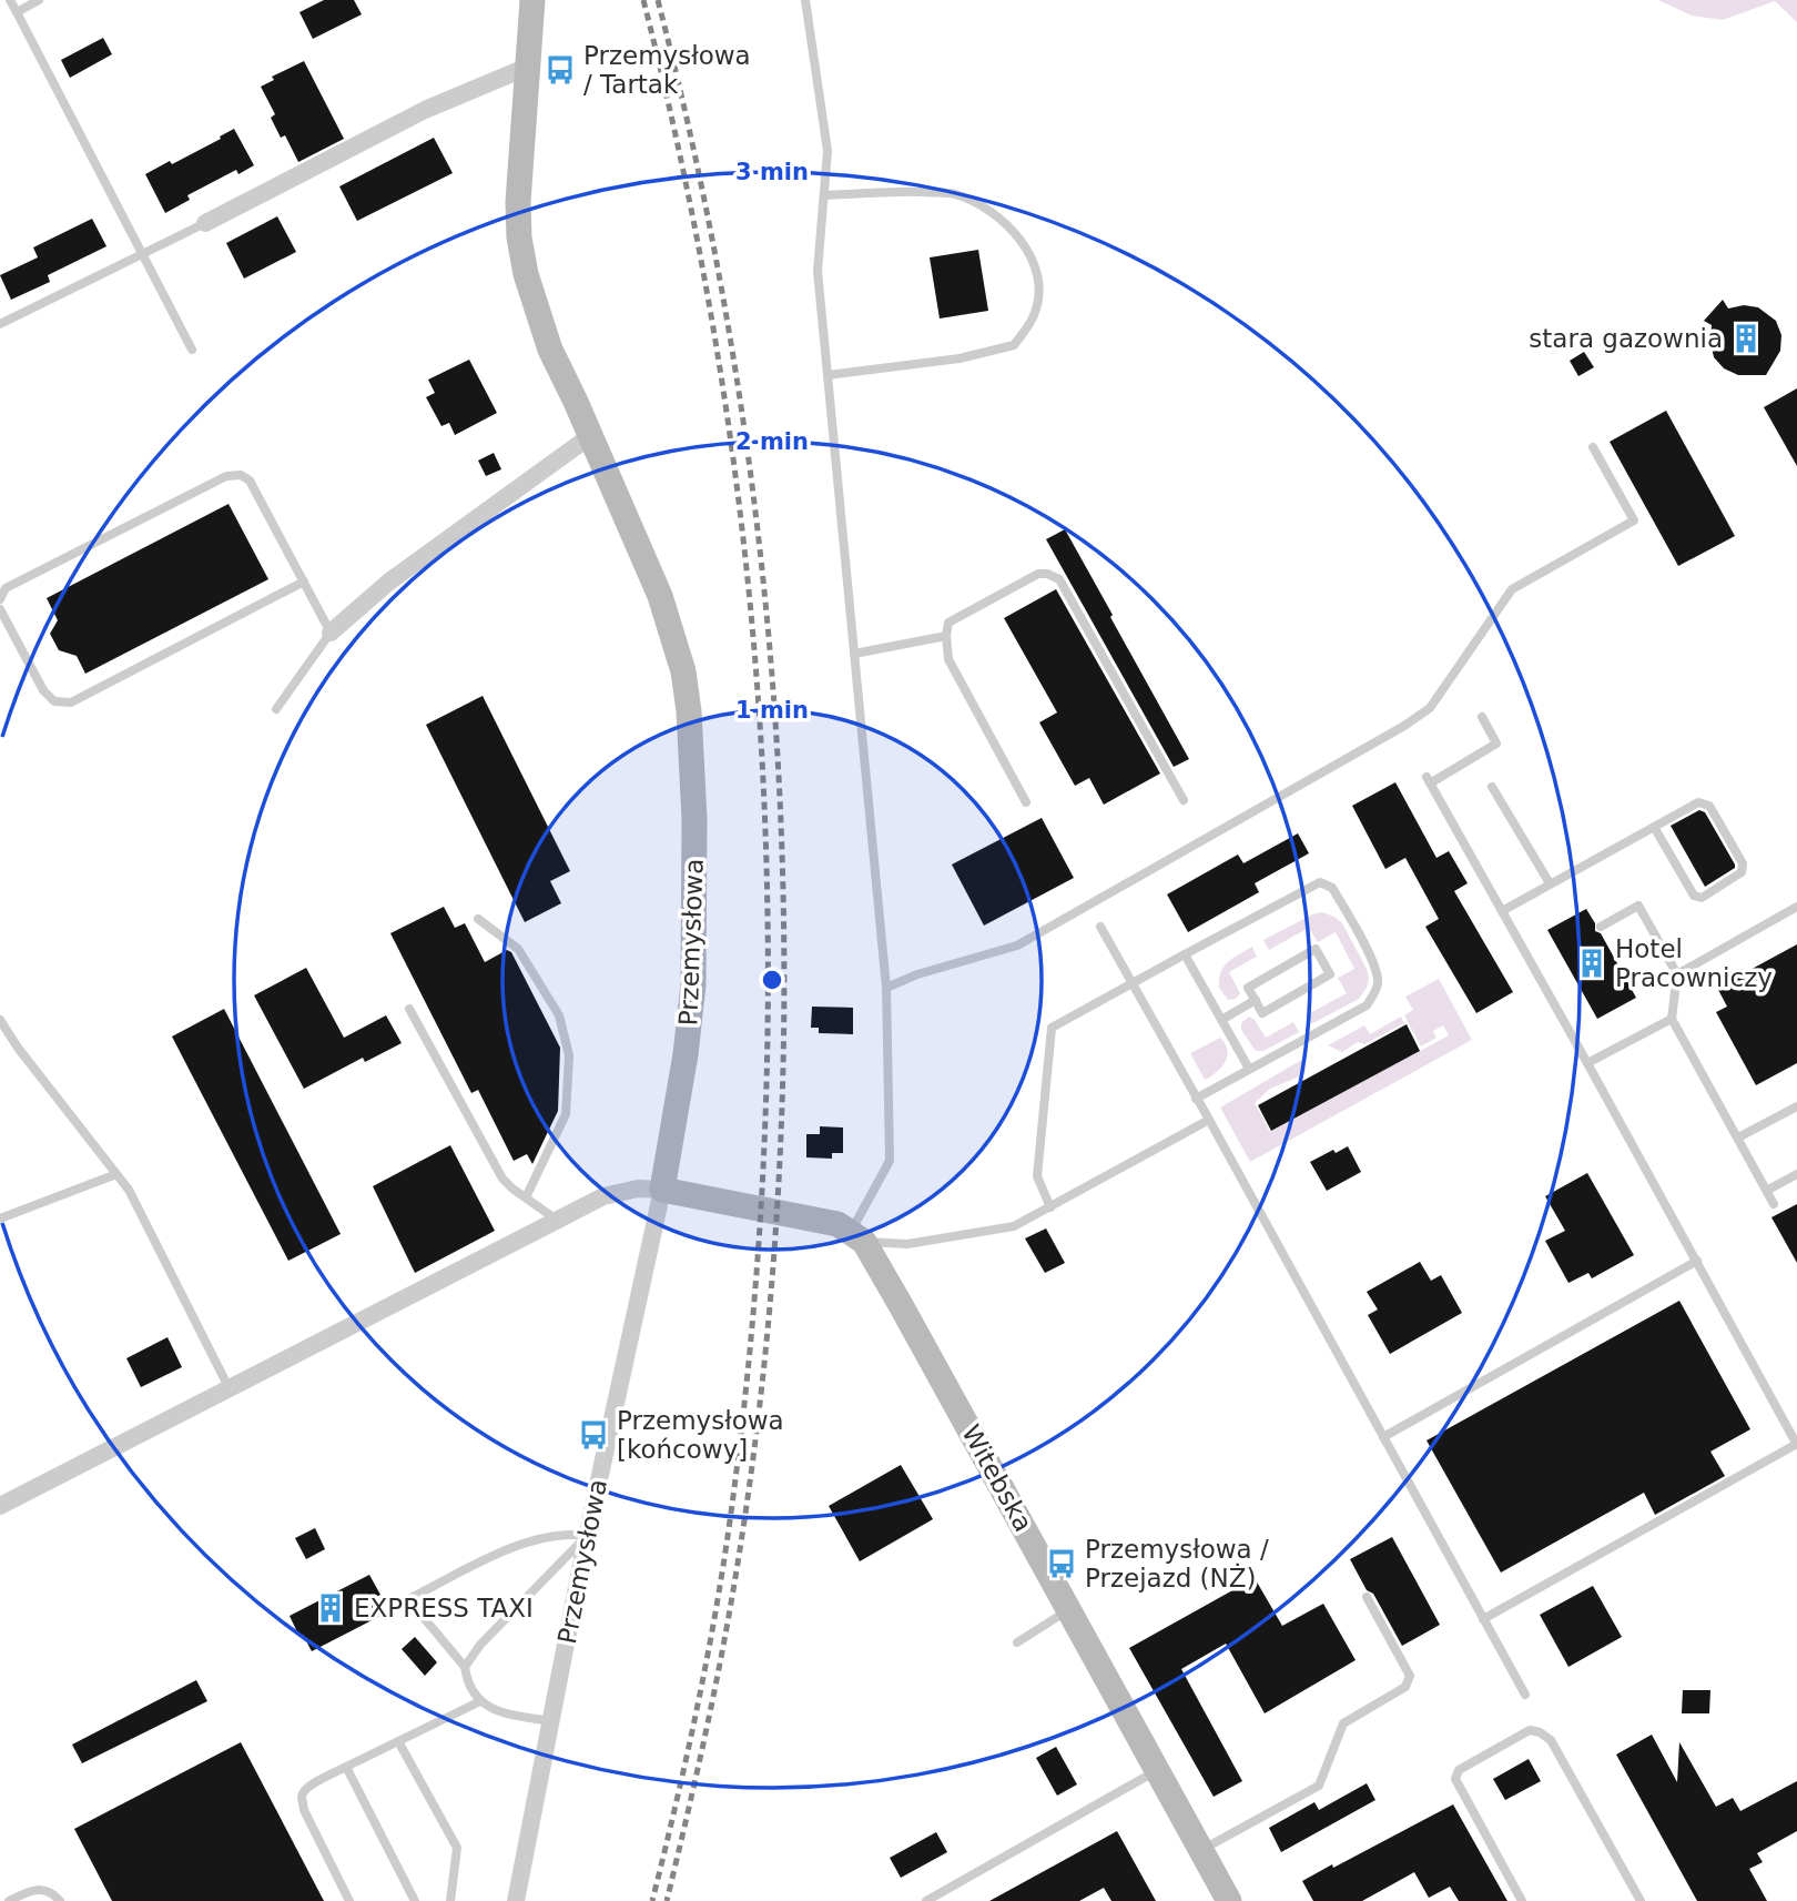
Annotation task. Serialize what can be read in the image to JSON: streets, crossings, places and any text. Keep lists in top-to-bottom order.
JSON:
{
  "streets": {
    "street": ["Przemysłowa", "Witebska"]
  },
  "places": {
    "bus stop": ["Przemysłowa / Tartak", "Przemysłowa [końcowy]", "Przemysłowa / Przejazd (NŻ)"],
    "building": ["stara gazownia", "Hotel Pracowniczy", "EXPRESS TAXI"]
  },
  "rings": ["3 min", "2 min", "1 min"]
}
